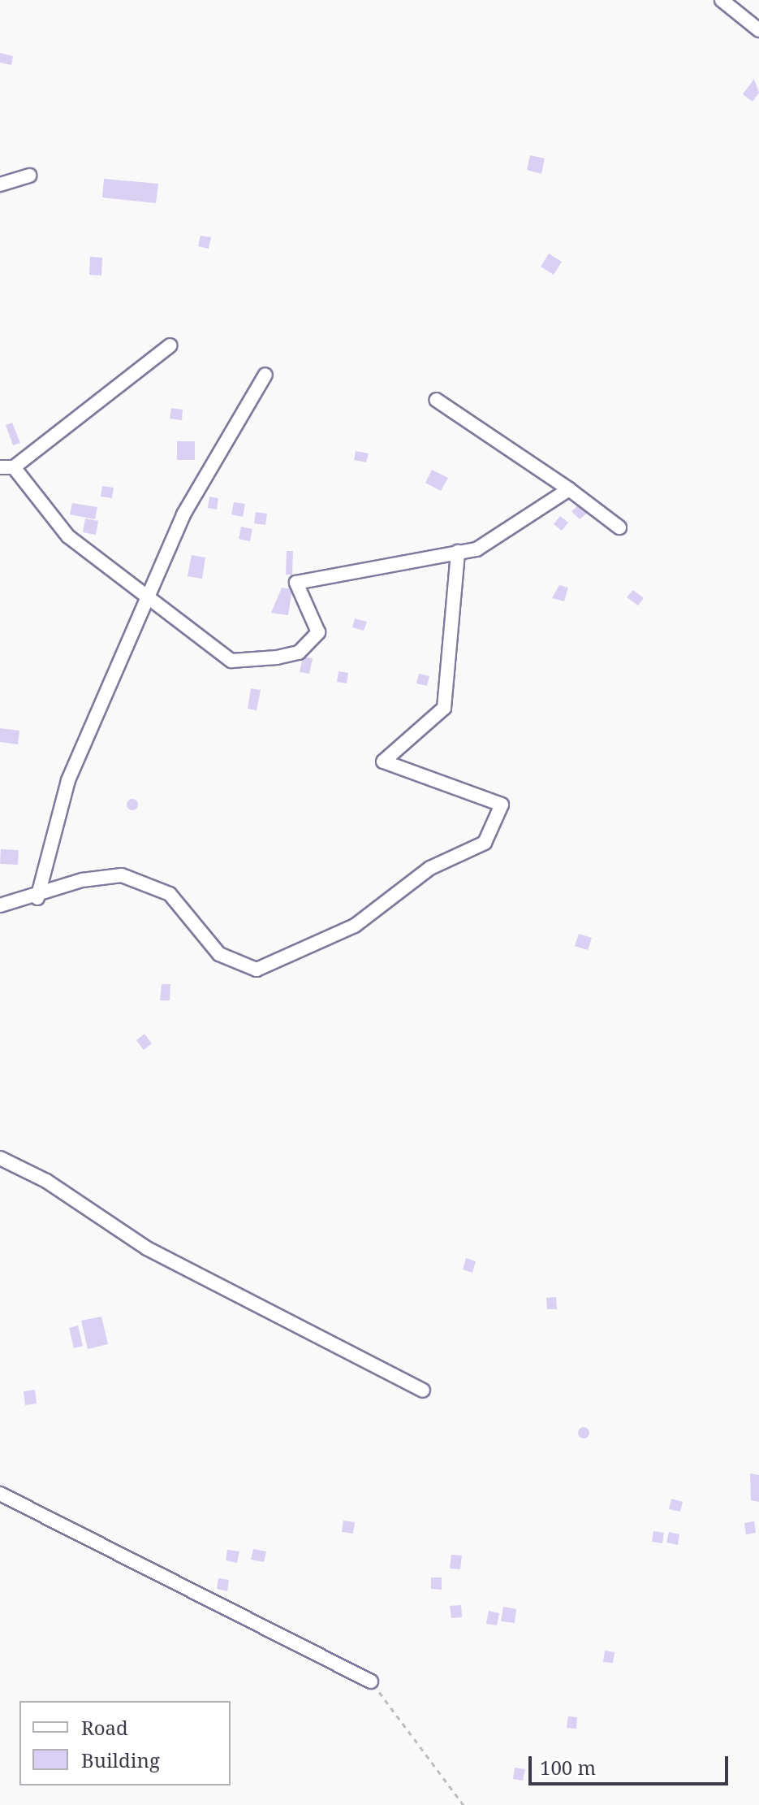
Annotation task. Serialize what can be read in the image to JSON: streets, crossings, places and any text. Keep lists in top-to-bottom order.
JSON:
{
  "legend": ["Road", "Building"],
  "scale_bar": "100 m"
}
